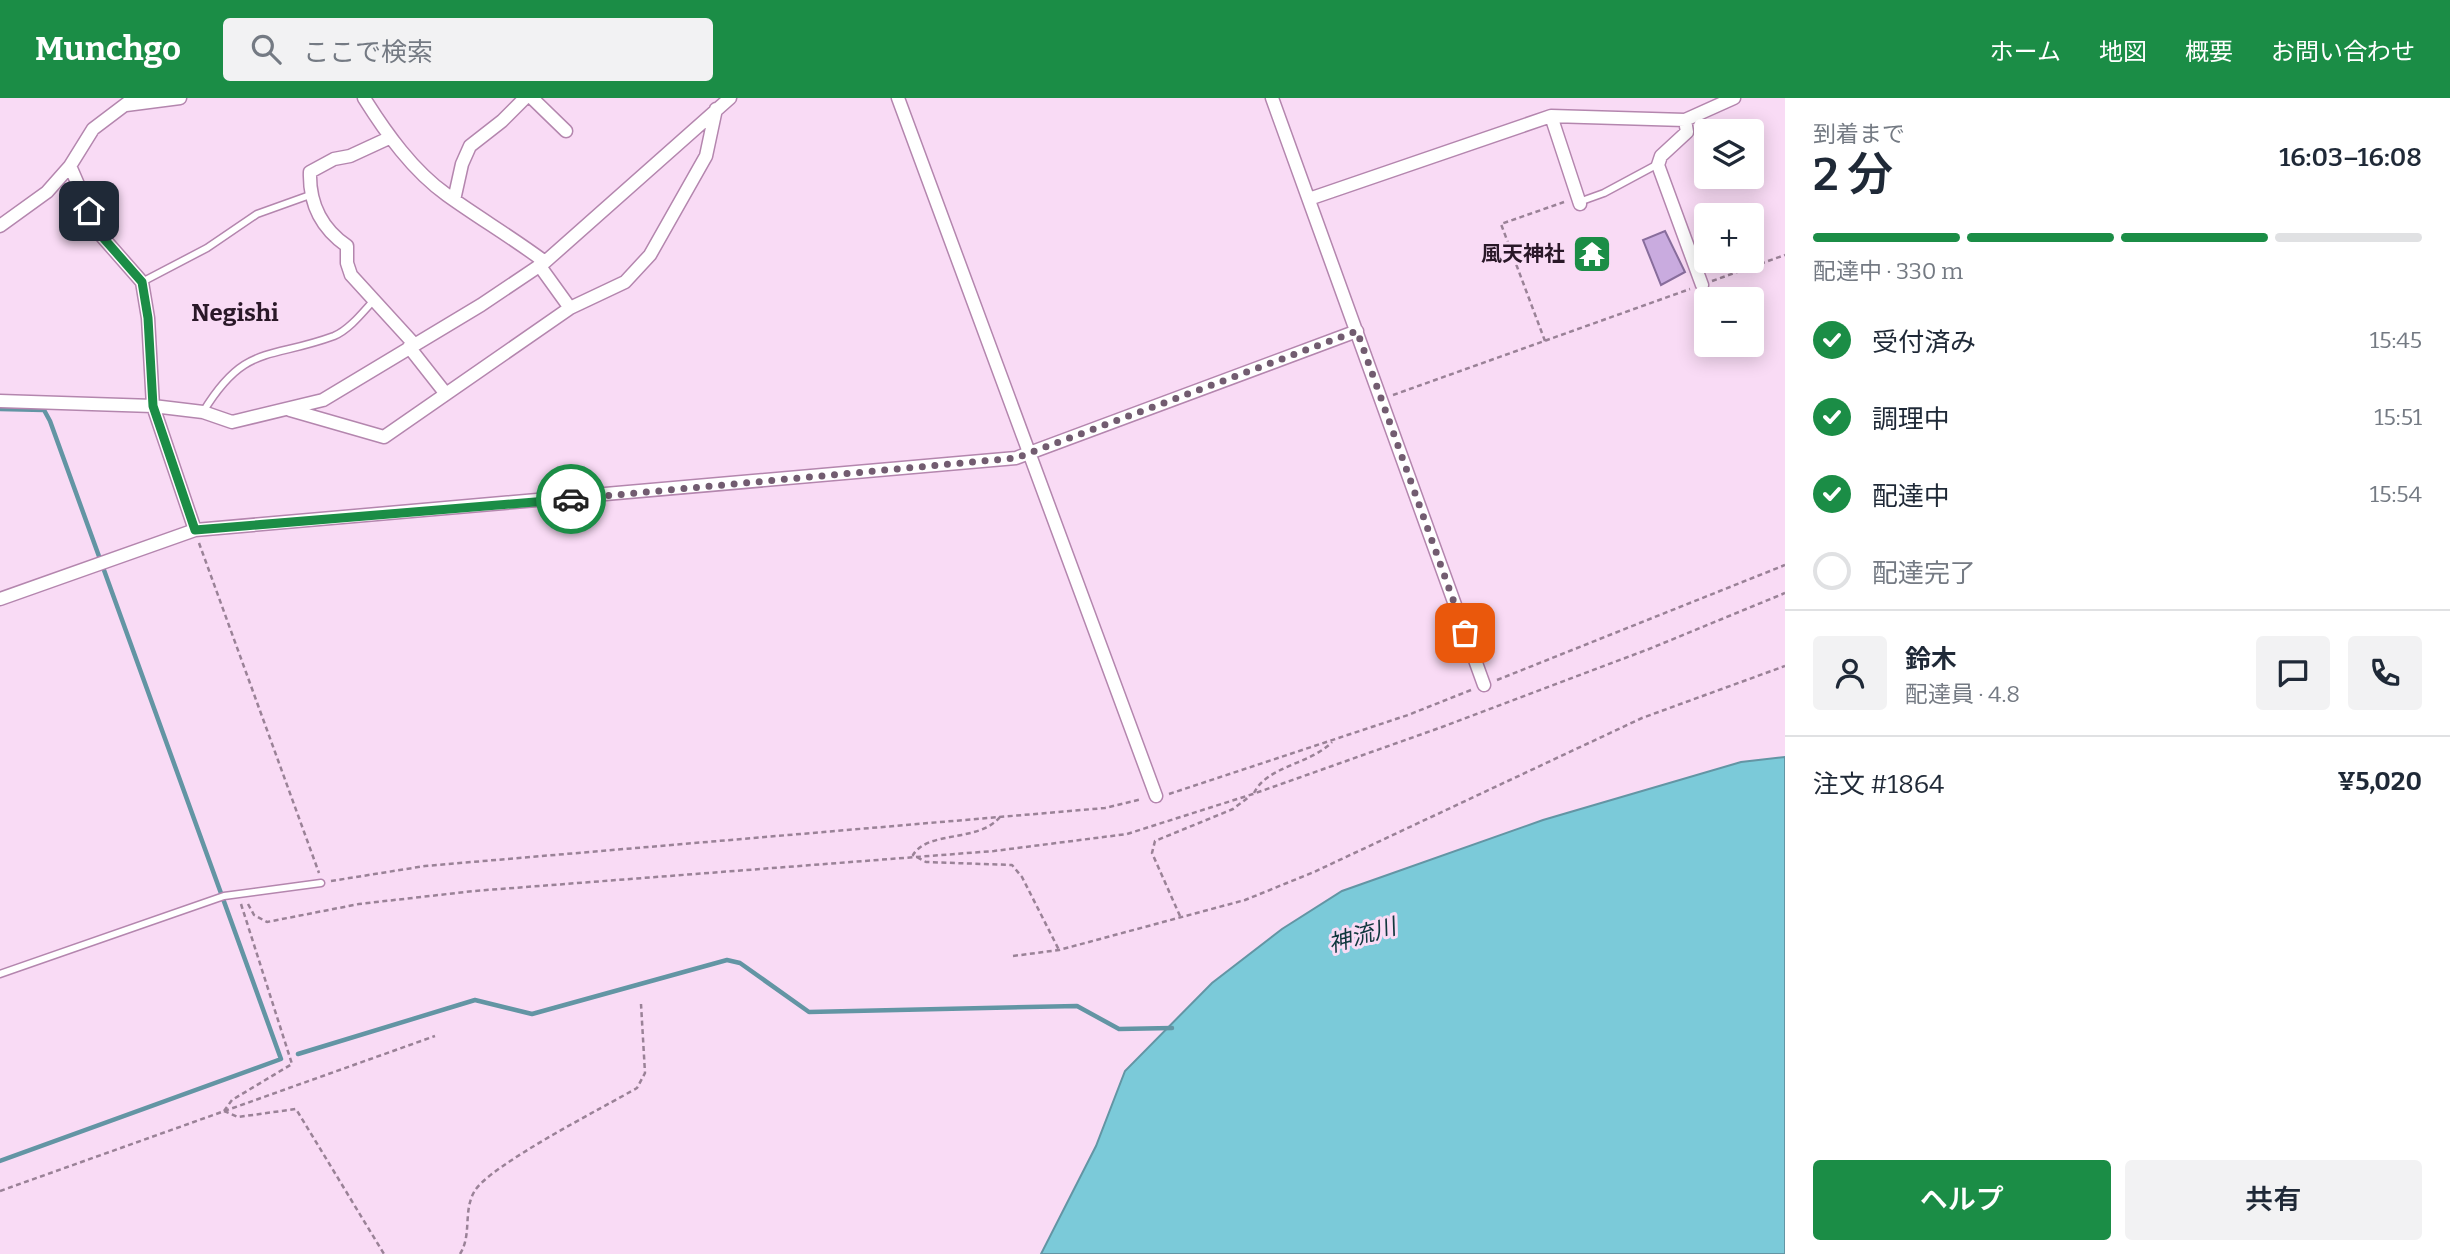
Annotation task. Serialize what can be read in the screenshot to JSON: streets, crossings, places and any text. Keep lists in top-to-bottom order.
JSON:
{
  "districts": ["Negishi"],
  "water": ["神流川"],
  "places": {
    "temple": ["風天神社"]
  },
  "page": {
    "header": "Munchgo",
    "search": "ここで検索",
    "nav": [
      "ホーム",
      "地図",
      "概要",
      "お問い合わせ"
    ],
    "heading": ["2 分", "到着まで", "16:03–16:08"],
    "panel": [
      "鈴木",
      "配達員 · 4.8",
      "注文 #1864",
      "¥5,020"
    ],
    "map_buttons": ["+", "−"],
    "bar": "配達中 · 330 m",
    "list": [
      ["受付済み", "15:45"],
      ["調理中", "15:51"],
      ["配達中", "15:54"],
      "配達完了"
    ],
    "buttons": ["ヘルプ", "共有"]
  }
}
